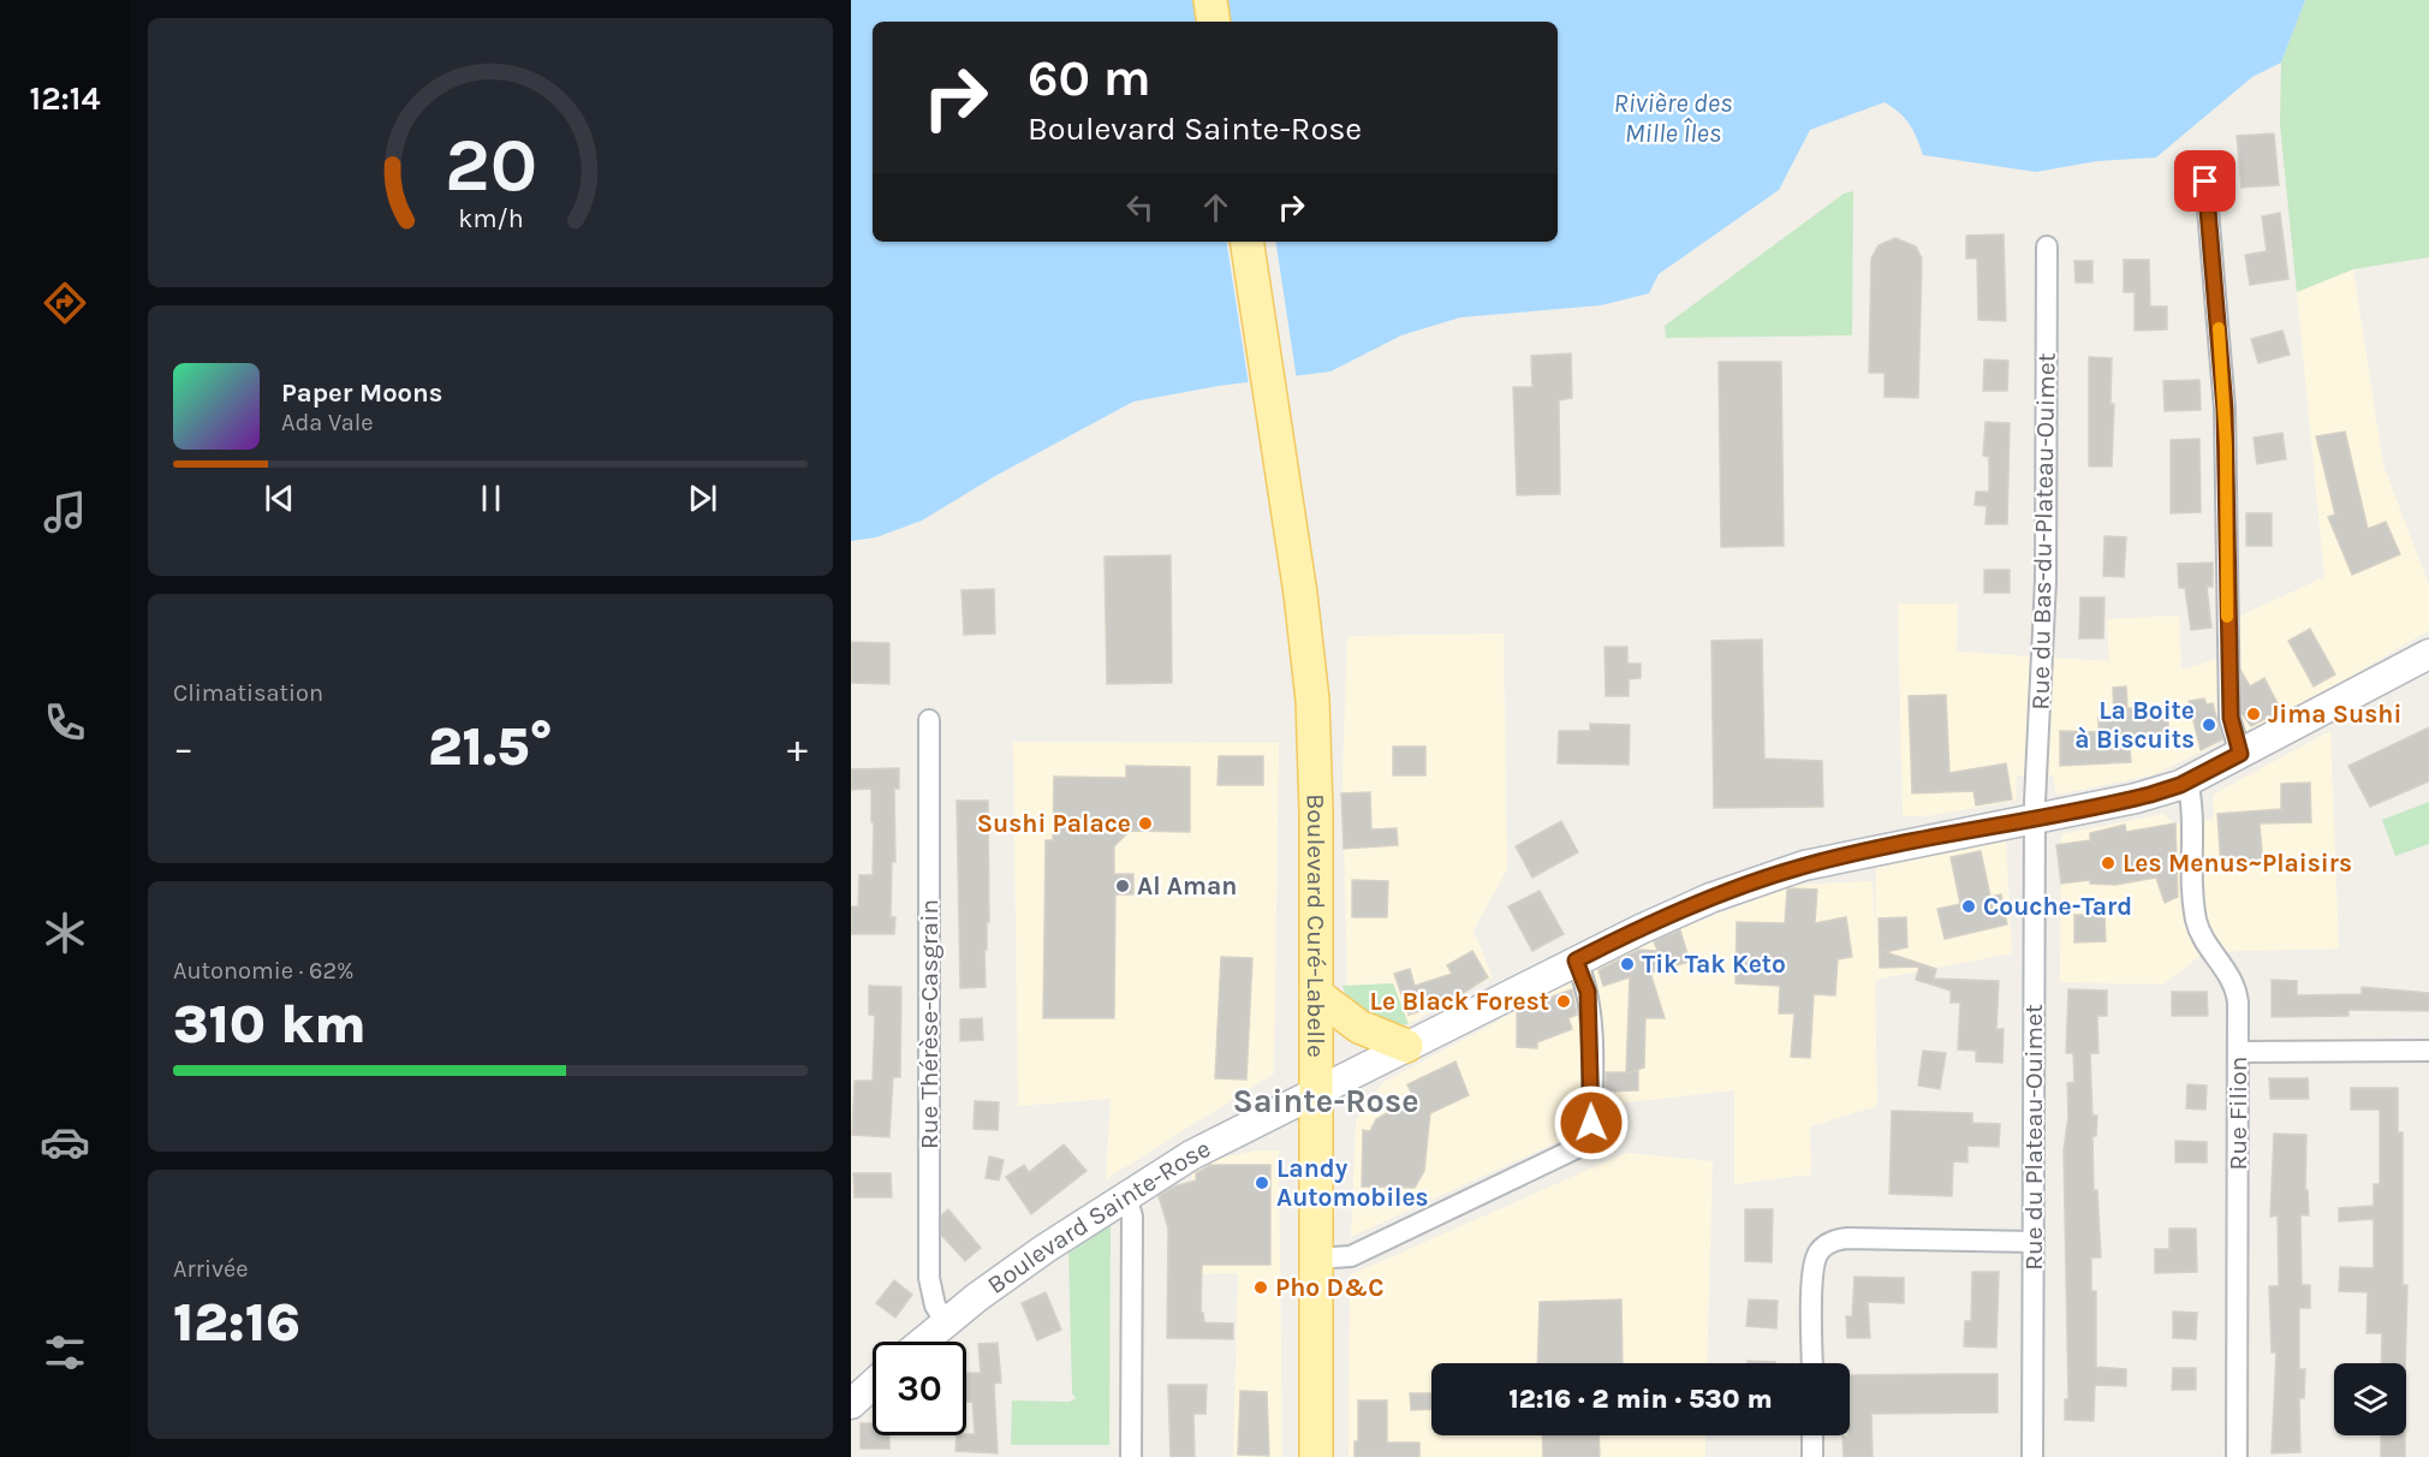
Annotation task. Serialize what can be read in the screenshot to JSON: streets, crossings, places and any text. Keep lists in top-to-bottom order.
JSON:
{
  "streets": {
    "main road": ["Boulevard Curé-Labelle"],
    "street": [
      "Rue du Bas-du-Plateau-Ouimet",
      "Rue Thérèse-Casgrain",
      "Rue Filion",
      "Rue du Plateau-Ouimet",
      "Boulevard Sainte-Rose"
    ]
  },
  "crossings": [
    ["Rue du Bas-du-Plateau-Ouimet", "Rue du Plateau-Ouimet"],
    ["Rue du Bas-du-Plateau-Ouimet", "Boulevard Sainte-Rose"],
    ["Boulevard Curé-Labelle", "Boulevard Sainte-Rose"],
    ["Rue Thérèse-Casgrain", "Boulevard Sainte-Rose"],
    ["Rue Filion", "Boulevard Sainte-Rose"],
    ["Rue du Plateau-Ouimet", "Boulevard Sainte-Rose"]
  ],
  "districts": ["Sainte-Rose"],
  "water": ["Rivière des Mille Îles"],
  "places": [
    "Jima Sushi",
    "La Boite à Biscuits",
    "Sushi Palace",
    "Les Menus~Plaisirs",
    "Al Aman",
    "Couche-Tard",
    "Tik Tak Keto",
    "Le Black Forest",
    "Landy Automobiles",
    "Pho D&C"
  ],
  "page": {
    "tabs": "12:14",
    "turn": ["60 m", "Boulevard Sainte-Rose"],
    "song": ["Paper Moons", "Ada Vale"],
    "tile": [
      "Climatisation",
      ["Autonomie · 62%", "310 km"],
      ["Arrivée", "12:16"]
    ],
    "heat": ["−", "21.5°", "+"],
    "limit": "30",
    "trip": "12:16 · 2 min · 530 m",
    "gauge": ["20", "km/h"]
  }
}
